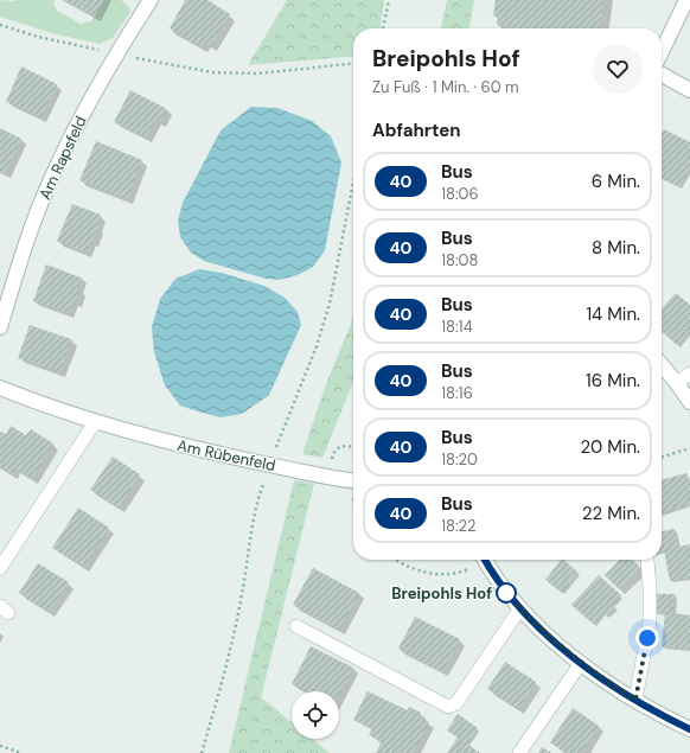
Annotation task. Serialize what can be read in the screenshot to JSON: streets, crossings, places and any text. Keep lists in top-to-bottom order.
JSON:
{
  "streets": {
    "street": ["Am Rapsfeld", "Am Rübenfeld"]
  },
  "places": ["Breipohls Hof"],
  "lines": ["bus line 40"],
  "page": {
    "heading": [
      ["Breipohls Hof", "Zu Fuß · 1 Min. · 60 m"],
      "Abfahrten"
    ],
    "list": [
      {
        "mark": "40",
        "name": "Bus",
        "note": "18:06",
        "value": "6 Min."
      },
      {
        "mark": "40",
        "name": "Bus",
        "note": "18:08",
        "value": "8 Min."
      },
      {
        "mark": "40",
        "name": "Bus",
        "note": "18:14",
        "value": "14 Min."
      },
      {
        "mark": "40",
        "name": "Bus",
        "note": "18:16",
        "value": "16 Min."
      },
      {
        "mark": "40",
        "name": "Bus",
        "note": "18:20",
        "value": "20 Min."
      },
      {
        "mark": "40",
        "name": "Bus",
        "note": "18:22",
        "value": "22 Min."
      }
    ]
  }
}
